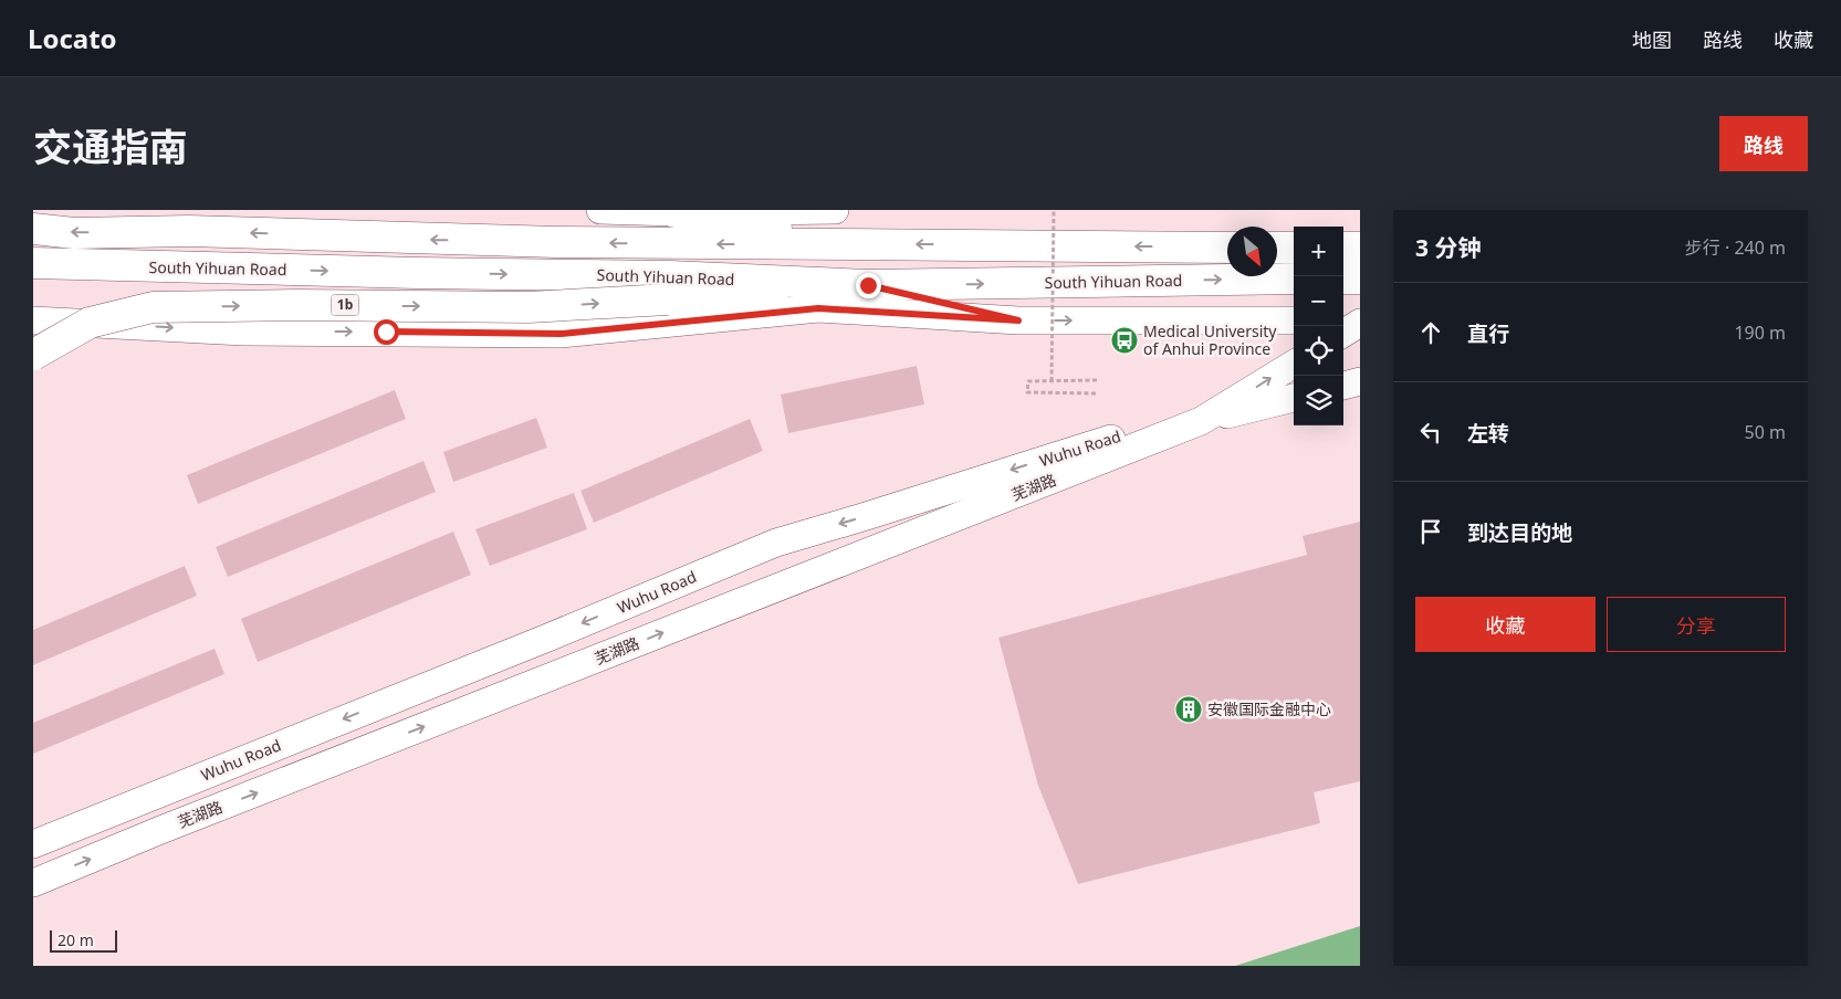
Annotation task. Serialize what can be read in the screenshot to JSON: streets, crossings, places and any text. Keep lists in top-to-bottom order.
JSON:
{
  "streets": {
    "highway": ["South Yihuan Road", "1b"],
    "main road": ["Wuhu Road", "芜湖路"]
  },
  "crossings": [
    ["South Yihuan Road", "1b"],
    ["Wuhu Road", "芜湖路"]
  ],
  "one_way": ["芜湖路"],
  "places": {
    "bus stop": ["Medical University of Anhui Province"],
    "building": ["安徽国际金融中心"]
  },
  "scale_bar": "20 m",
  "north": "bottom right",
  "page": {
    "header": "Locato",
    "nav": ["地图", "路线", "收藏"],
    "title": "交通指南",
    "buttons": [
      "路线",
      ["收藏", "分享"]
    ],
    "heading": ["3 分钟", "步行 · 240 m"],
    "map_buttons": ["+", "−"],
    "list": [
      ["直行", "190 m"],
      ["左转", "50 m"],
      "到达目的地"
    ],
    "scale": "20 m"
  }
}
